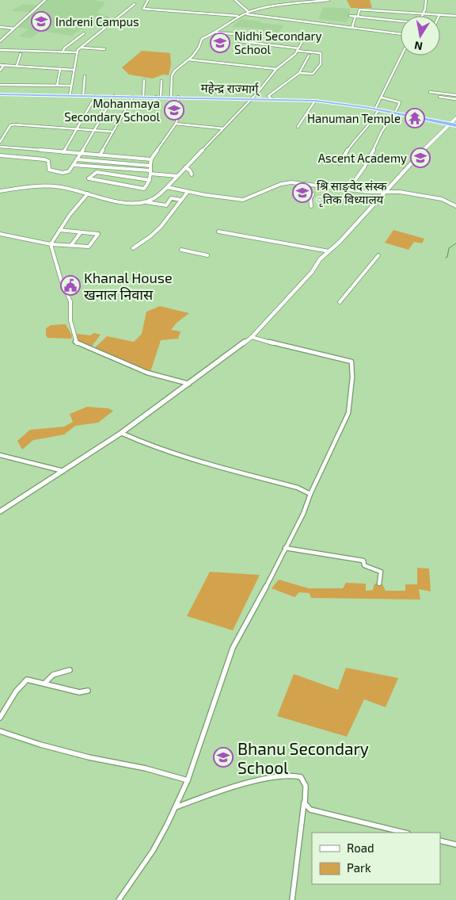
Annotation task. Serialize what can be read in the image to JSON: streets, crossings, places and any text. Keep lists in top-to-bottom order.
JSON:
{
  "streets": {
    "highway": ["महेन्द्र राज्मार्ग्"]
  },
  "places": {
    "school or university": [
      "Indreni Campus",
      "Nidhi Secondary School",
      "Mohanmaya Secondary School",
      "Ascent Academy",
      "श्रि साङ्वेद संस्क ृतिक विध्यालय",
      "Bhanu Secondary School"
    ],
    "temple": ["Hanuman Temple"],
    "public building": ["Khanal House खनाल निवास"]
  },
  "legend": ["Road", "Park"],
  "north": "bottom"
}
